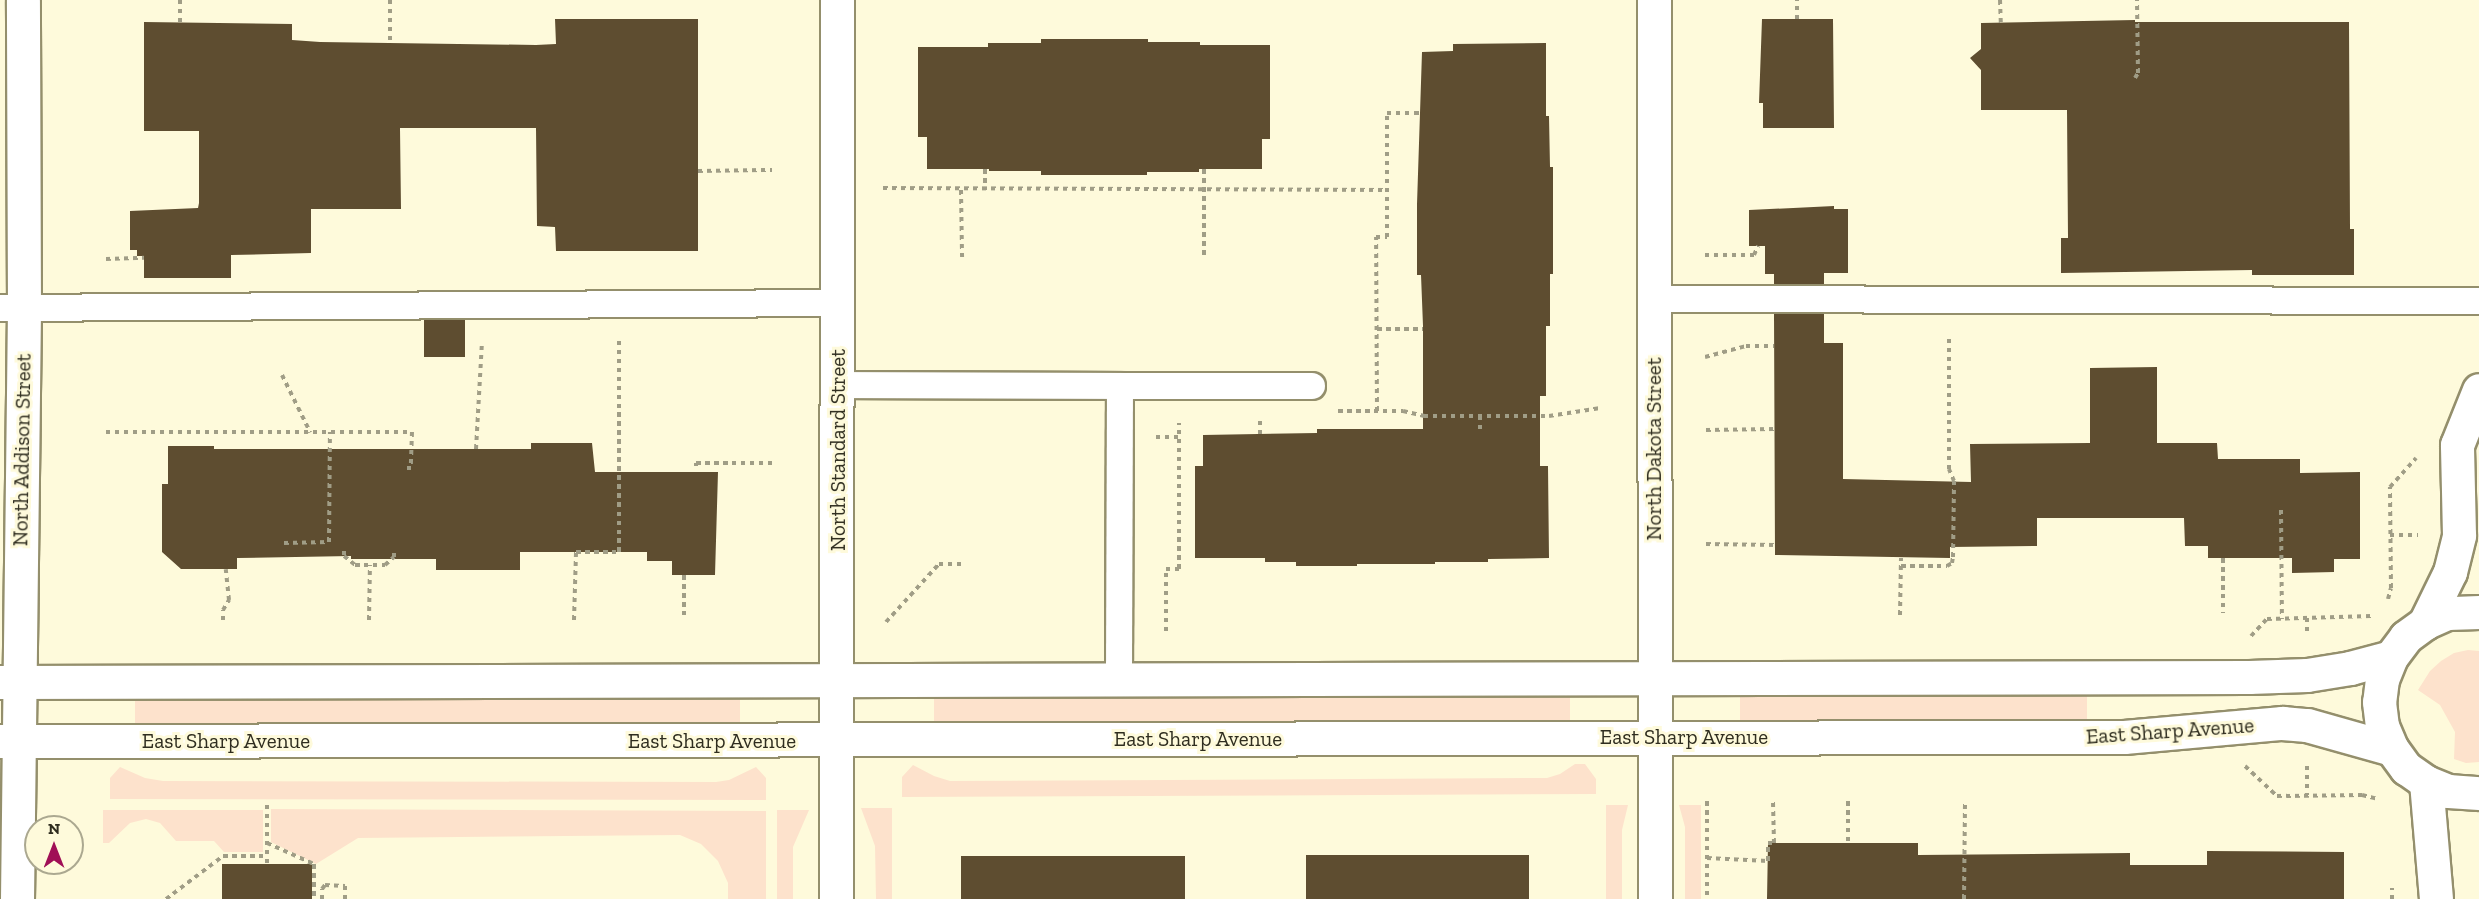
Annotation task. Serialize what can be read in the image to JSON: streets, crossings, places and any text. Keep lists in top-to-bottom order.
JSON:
{
  "streets": {
    "street": [
      "North Dakota Street",
      "North Addison Street",
      "North Standard Street",
      "East Sharp Avenue"
    ]
  },
  "crossings": [
    ["North Dakota Street", "East Sharp Avenue"],
    ["North Addison Street", "East Sharp Avenue"],
    ["North Standard Street", "East Sharp Avenue"]
  ],
  "north": "top"
}
